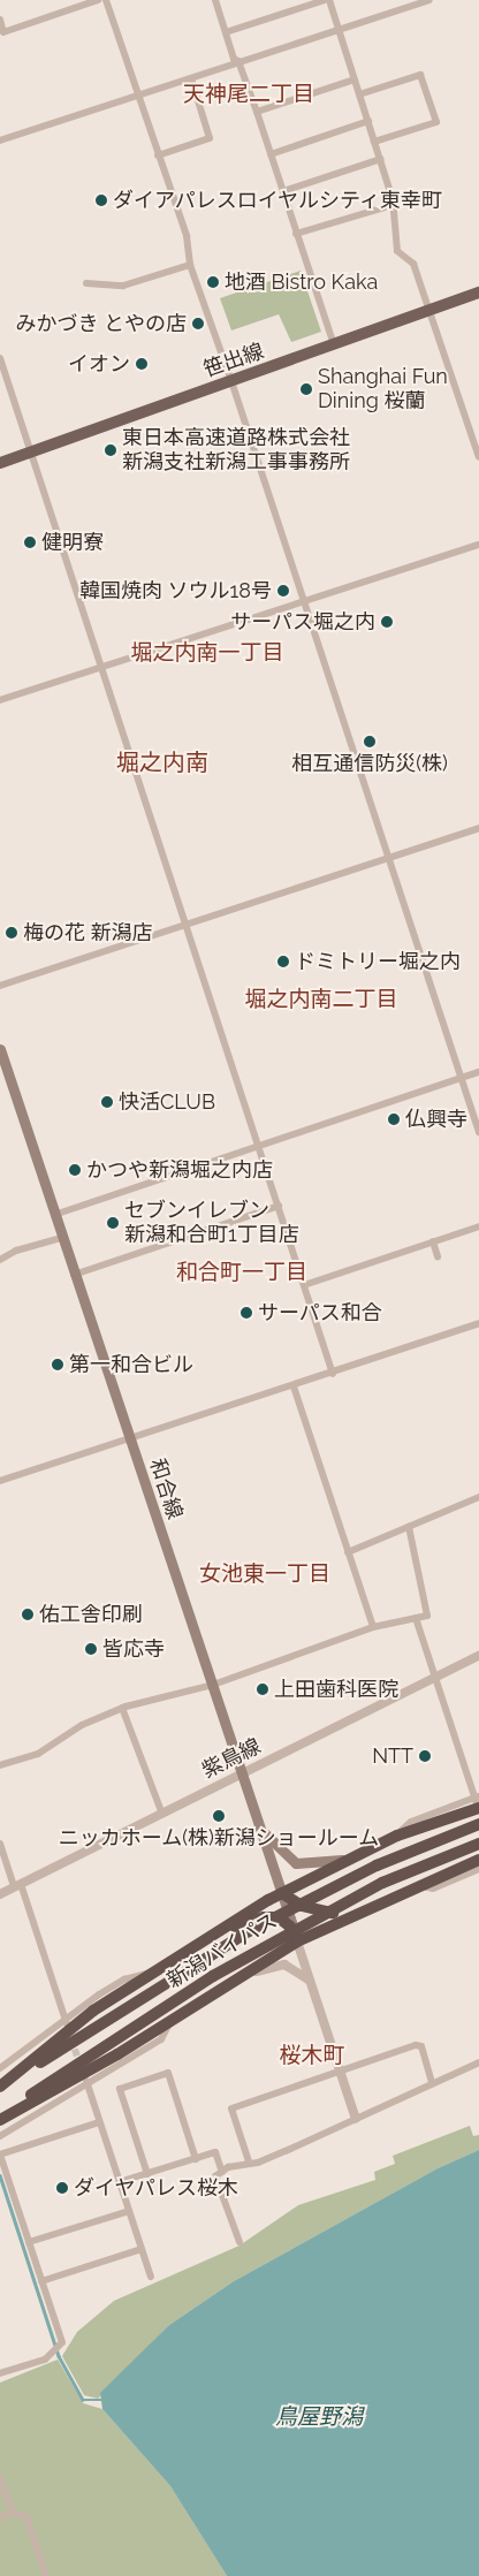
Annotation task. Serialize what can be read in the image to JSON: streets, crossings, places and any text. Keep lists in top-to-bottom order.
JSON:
{
  "streets": {
    "highway": ["新潟バイパス"],
    "main road": ["笹出線", "和合線"],
    "street": ["紫鳥線"]
  },
  "crossings": [
    ["和合線", "紫鳥線"]
  ],
  "districts": [
    "天神尾二丁目",
    "堀之内南一丁目",
    "堀之内南",
    "堀之内南二丁目",
    "和合町一丁目",
    "女池東一丁目",
    "桜木町"
  ],
  "water": ["鳥屋野潟"],
  "places": [
    "ダイアパレスロイヤルシティ東幸町",
    "地酒 Bistro Kaka",
    "みかづき とやの店",
    "イオン",
    "Shanghai Fun Dining 桜蘭",
    "東日本高速道路株式会社 新潟支社新潟工事事務所",
    "健明寮",
    "韓国焼肉 ソウル18号",
    "サーパス堀之内",
    "相互通信防災(株)",
    "梅の花 新潟店",
    "ドミトリー堀之内",
    "快活CLUB",
    "仏興寺",
    "かつや新潟堀之内店",
    "セブンイレブン 新潟和合町1丁目店",
    "サーパス和合",
    "第一和合ビル",
    "佑工舎印刷",
    "皆応寺",
    "上田歯科医院",
    "NTT",
    "ニッカホーム(株)新潟ショールーム",
    "ダイヤパレス桜木"
  ]
}
